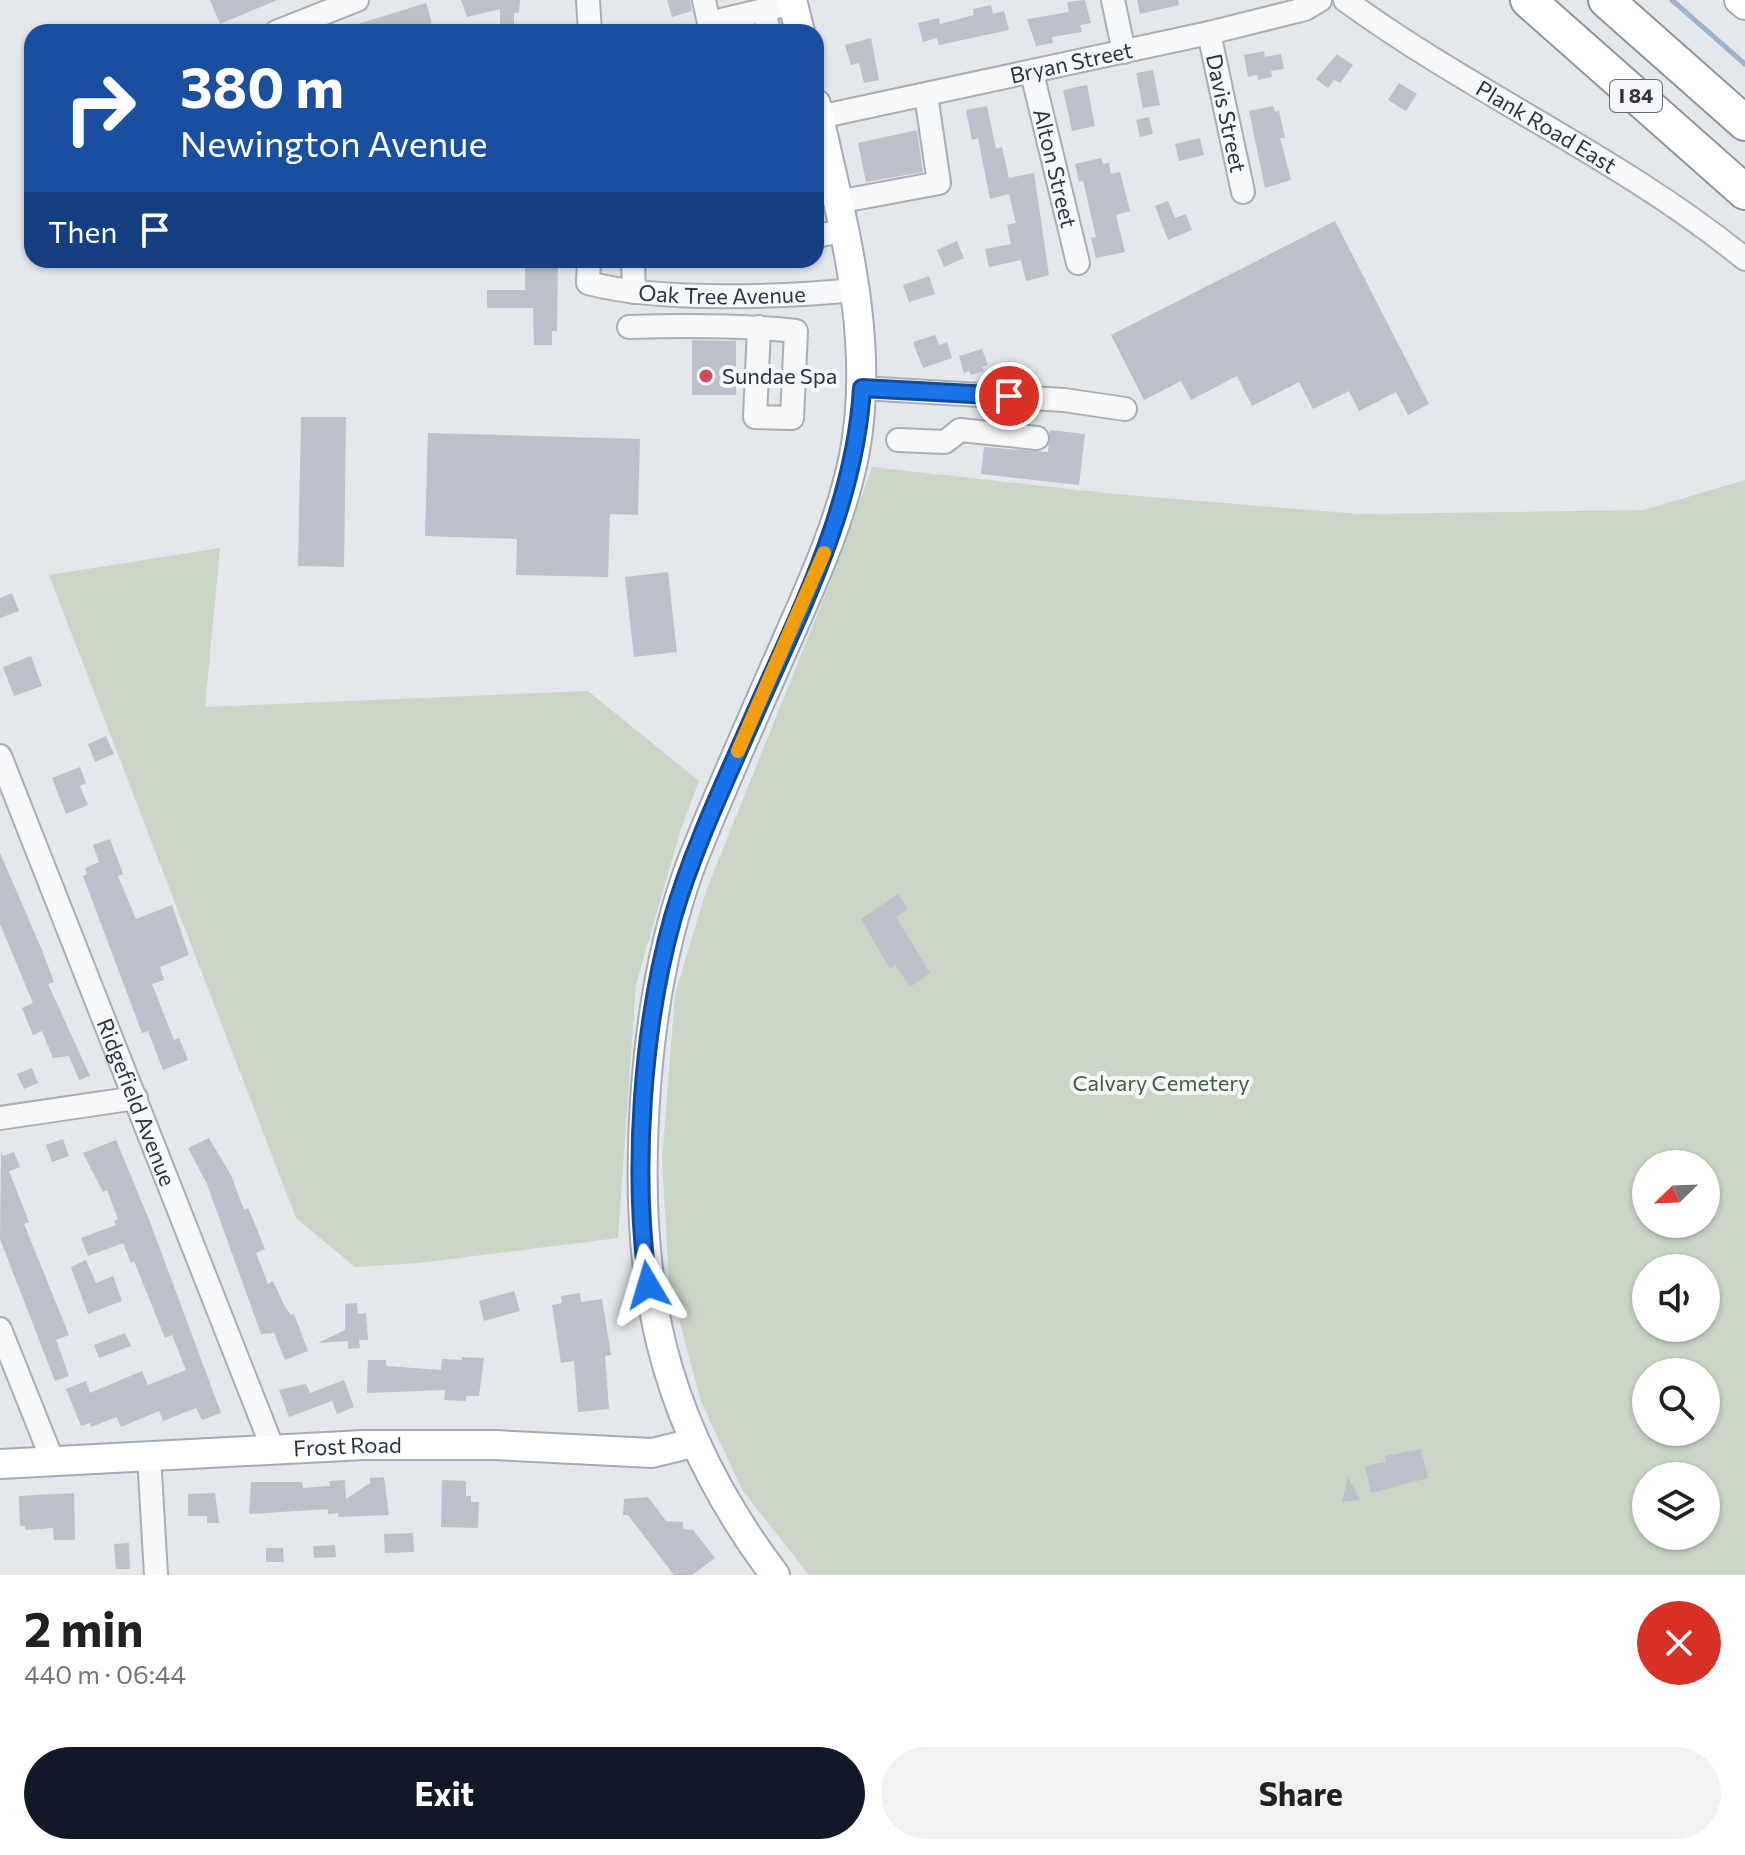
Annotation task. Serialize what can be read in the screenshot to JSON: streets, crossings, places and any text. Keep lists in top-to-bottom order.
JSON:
{
  "streets": {
    "highway": ["I 84"],
    "main road": ["Frost Road"],
    "street": [
      "Bryan Street",
      "Davis Street",
      "Plank Road East",
      "Alton Street",
      "Oak Tree Avenue",
      "Ridgefield Avenue"
    ]
  },
  "crossings": [
    ["Bryan Street", "Davis Street"],
    ["Bryan Street", "Alton Street"],
    ["Ridgefield Avenue", "Frost Road"]
  ],
  "parks": ["Calvary Cemetery"],
  "places": ["Sundae Spa"],
  "north": "bottom left",
  "page": {
    "turn": ["380 m", "Newington Avenue"],
    "then": "Then",
    "heading": ["2 min", "440 m · 06:44"],
    "buttons": ["Exit", "Share"]
  }
}
